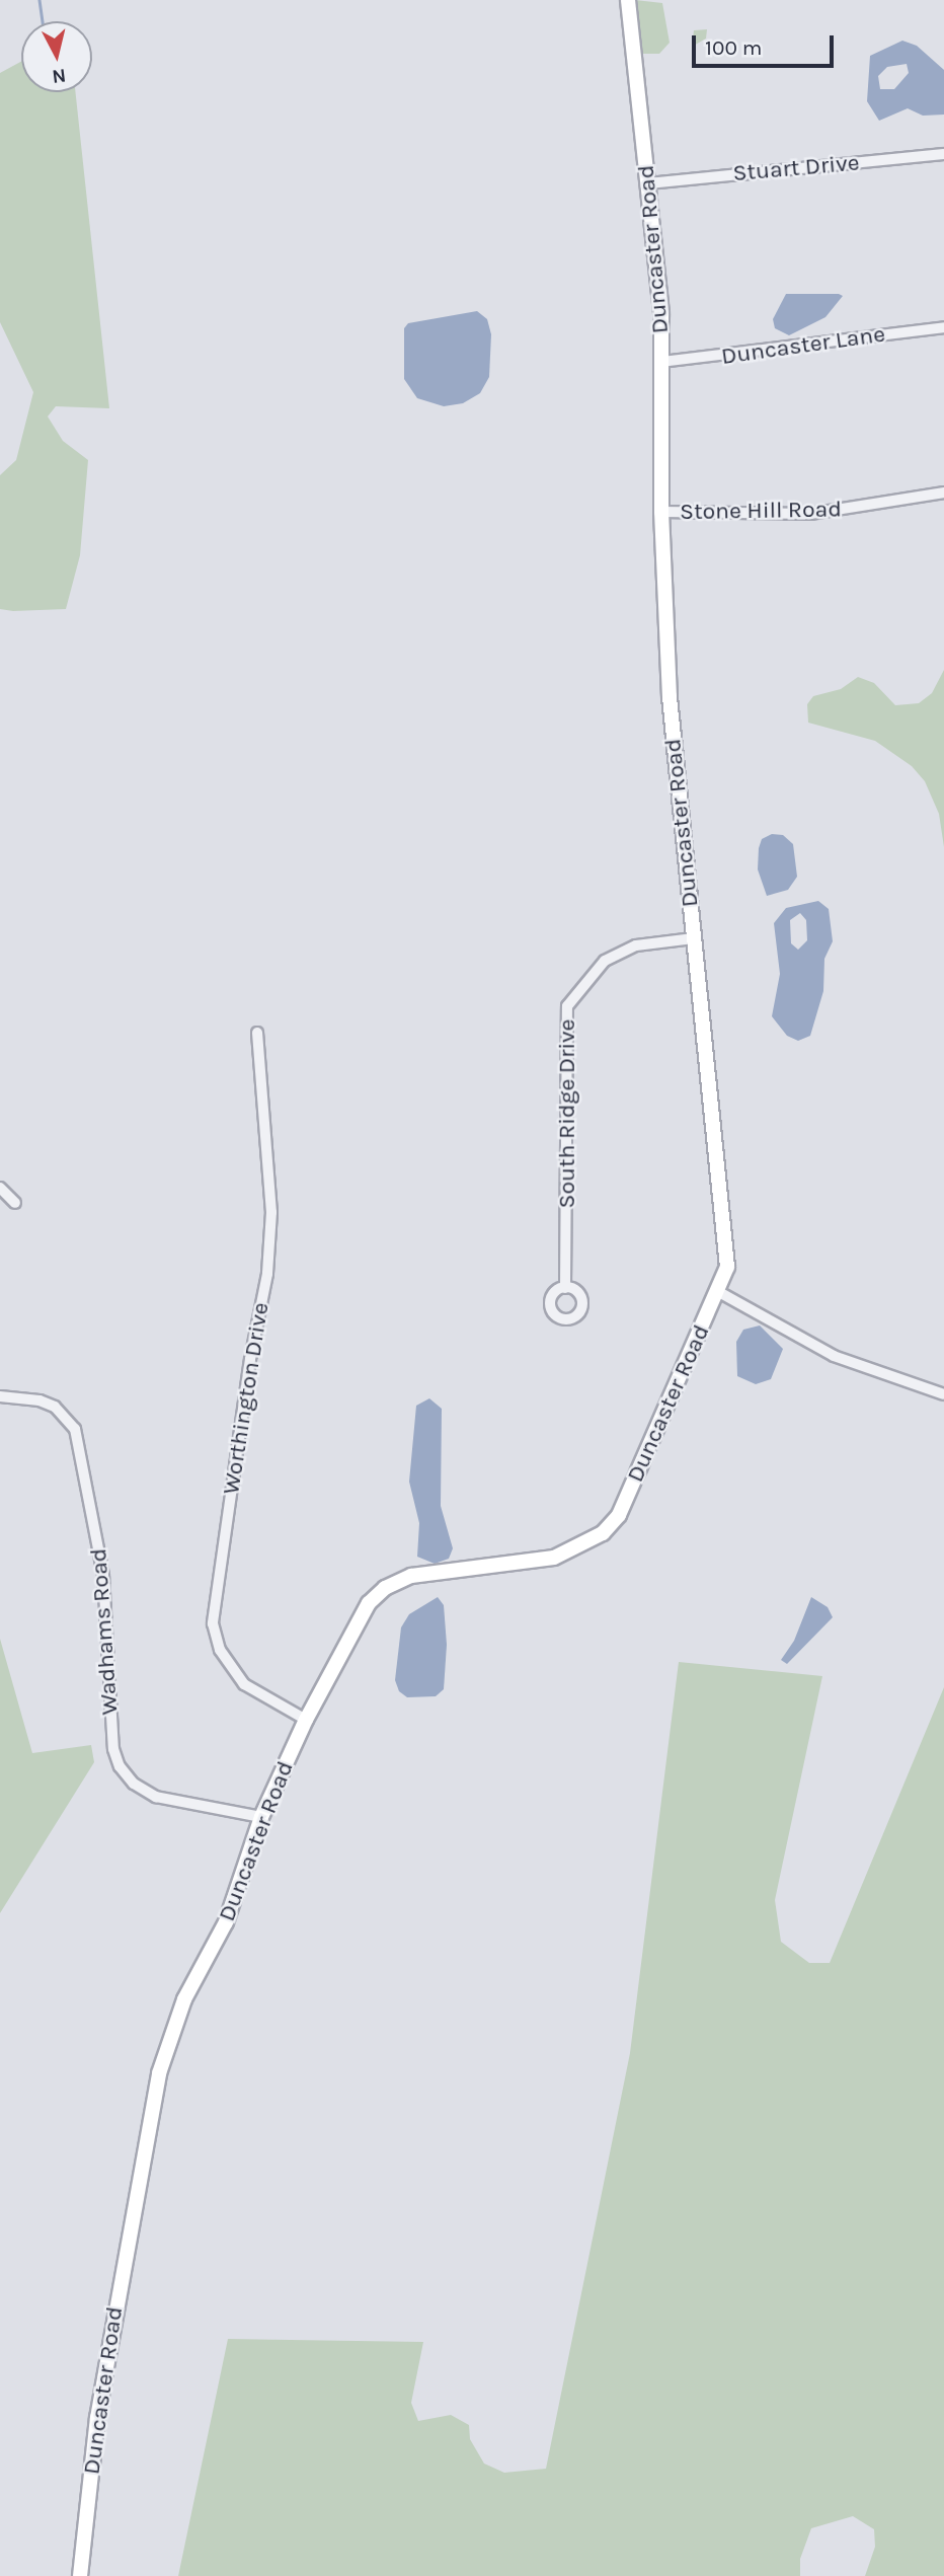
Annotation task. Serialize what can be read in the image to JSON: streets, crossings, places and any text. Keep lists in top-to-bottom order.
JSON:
{
  "streets": {
    "street": [
      "Stuart Drive",
      "Duncaster Road",
      "Duncaster Lane",
      "Stone Hill Road",
      "South Ridge Drive",
      "Worthington Drive",
      "Wadhams Road"
    ]
  },
  "crossings": [
    ["Stuart Drive", "Duncaster Road"],
    ["Duncaster Road", "Duncaster Lane"],
    ["Duncaster Road", "Stone Hill Road"],
    ["Duncaster Road", "South Ridge Drive"],
    ["Duncaster Road", "Worthington Drive"],
    ["Duncaster Road", "Wadhams Road"]
  ],
  "scale_bar": "100 m",
  "north": "bottom"
}
